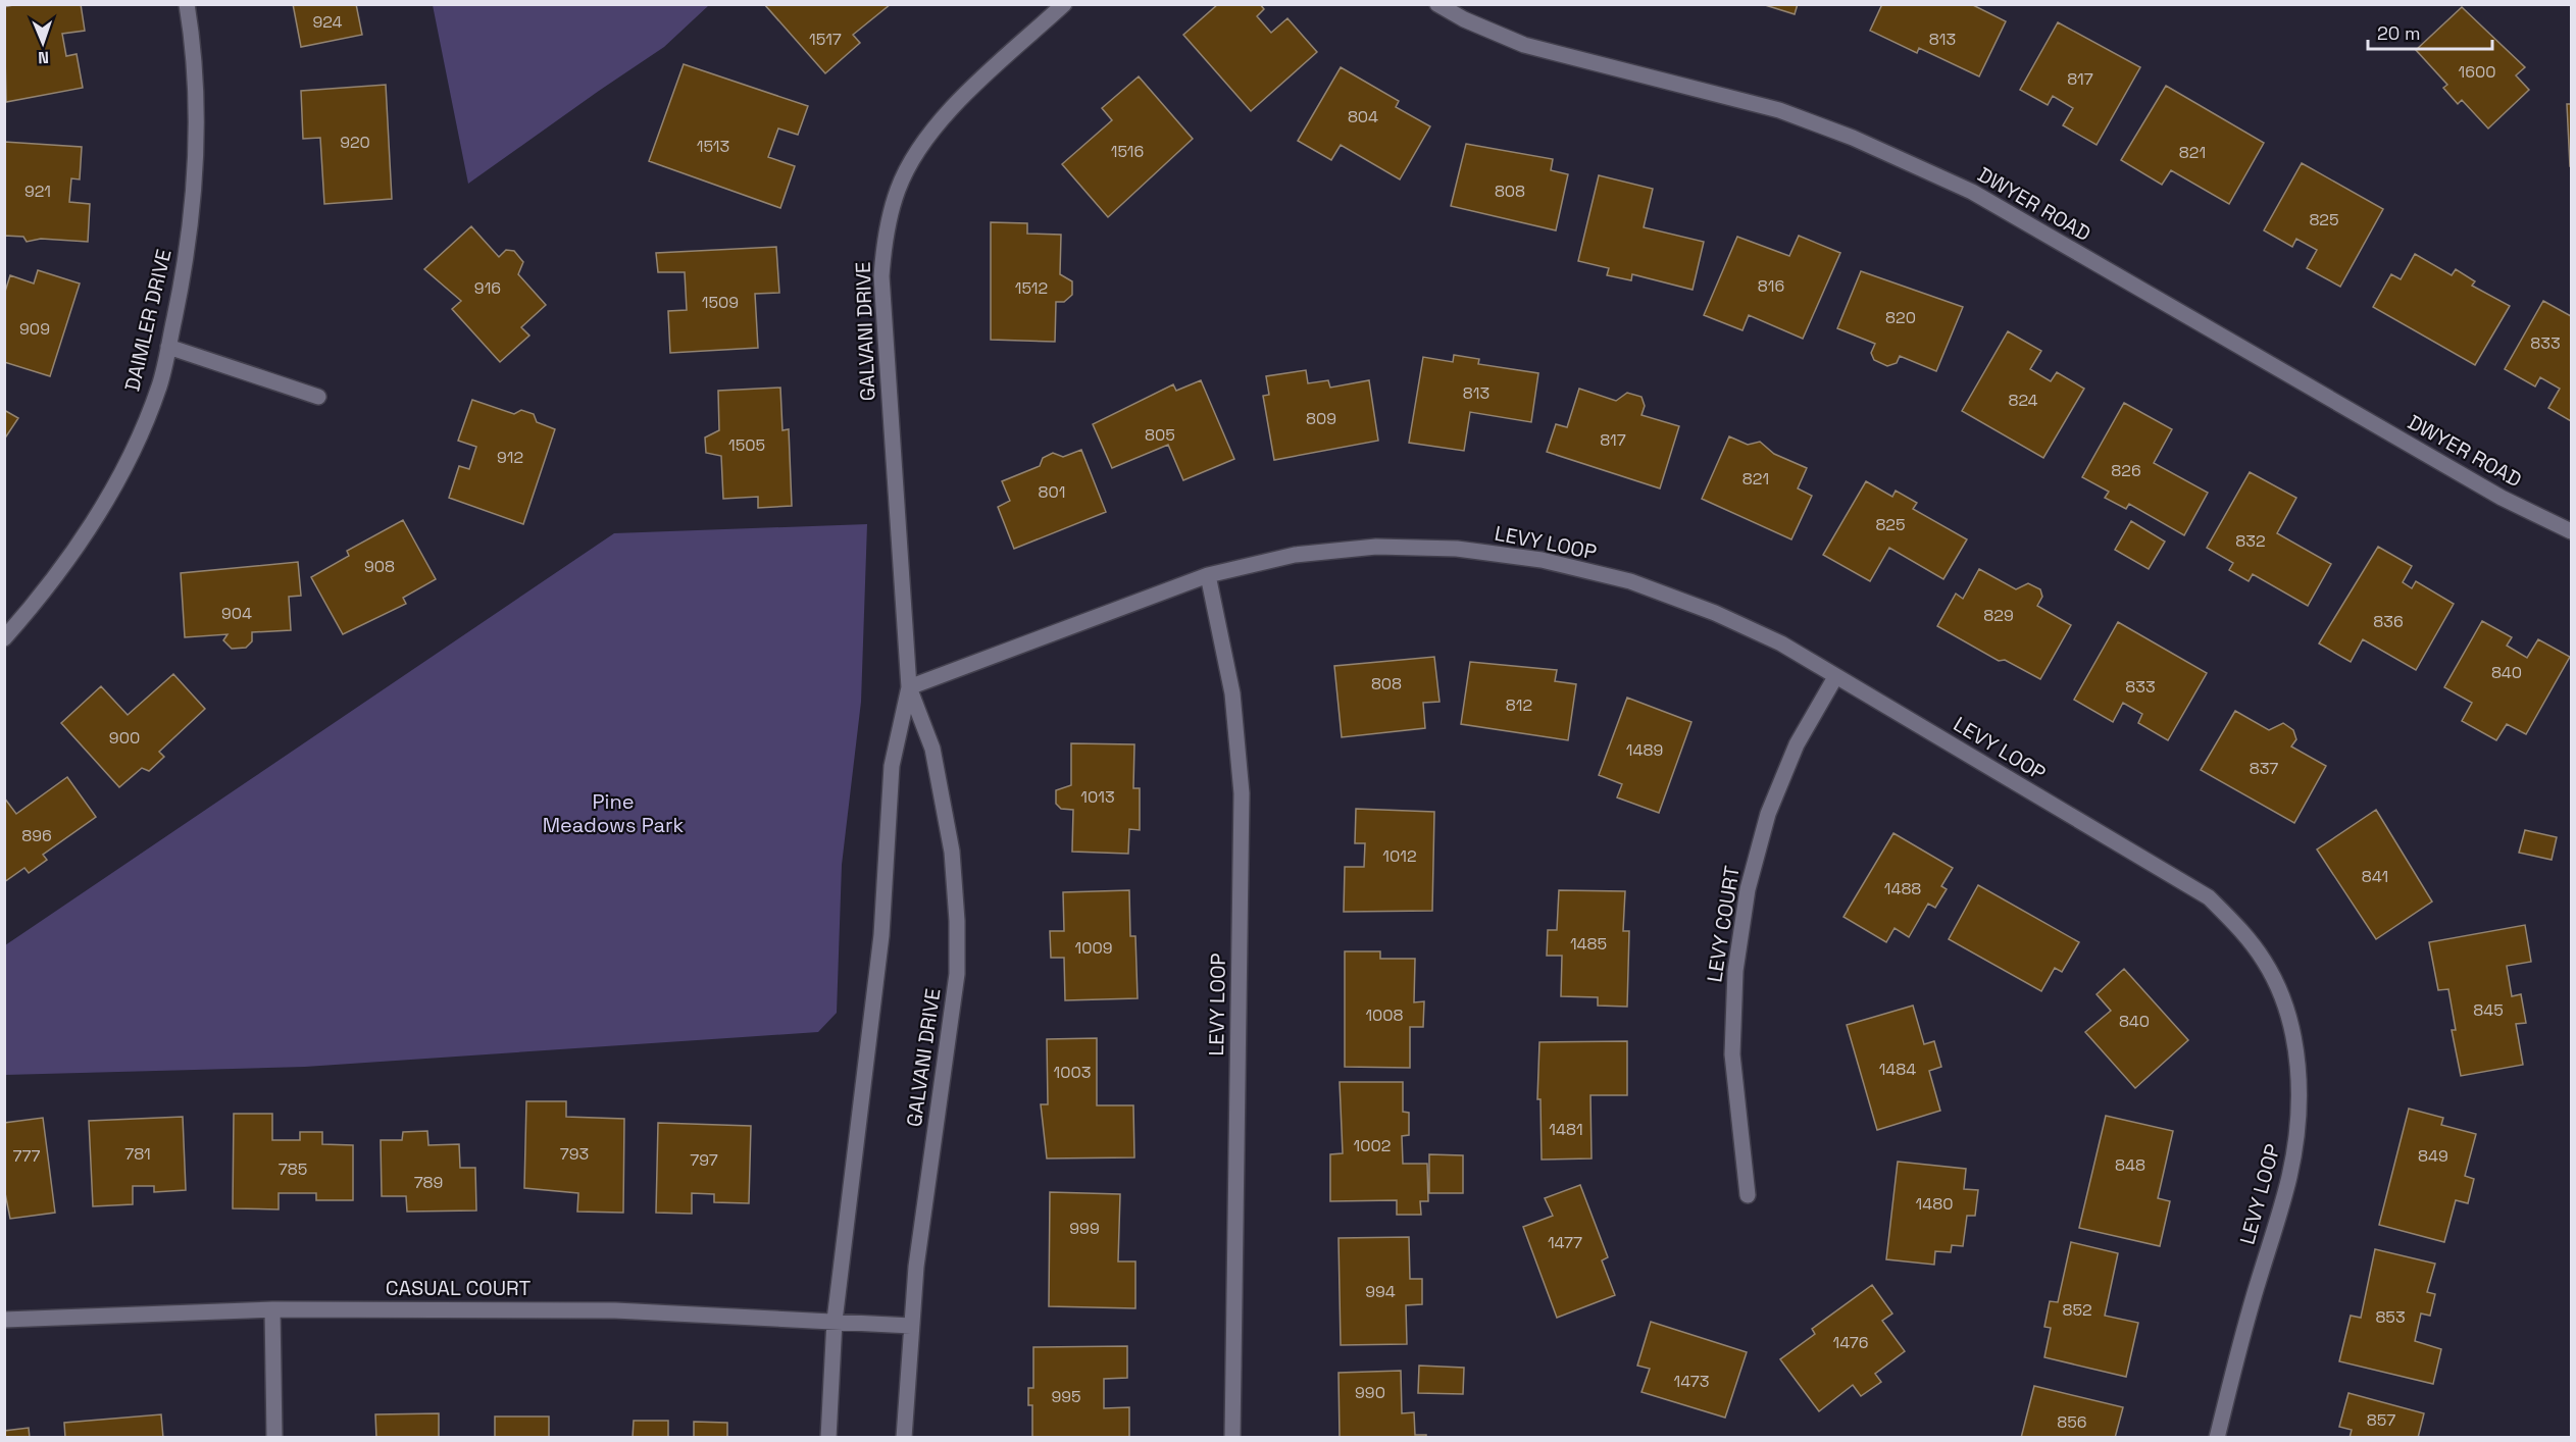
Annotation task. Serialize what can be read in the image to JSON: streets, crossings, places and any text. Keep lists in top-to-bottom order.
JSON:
{
  "streets": {
    "street": [
      "DWYER ROAD",
      "DAIMLER DRIVE",
      "GALVANI DRIVE",
      "LEVY LOOP",
      "LEVY COURT",
      "CASUAL COURT"
    ]
  },
  "crossings": [
    ["GALVANI DRIVE", "LEVY LOOP"],
    ["GALVANI DRIVE", "CASUAL COURT"],
    ["LEVY LOOP", "LEVY COURT"]
  ],
  "parks": ["Pine Meadows Park"],
  "house_numbers": [
    "924",
    "1517",
    "813",
    "1600",
    "817",
    "804",
    "920",
    "1513",
    "1516",
    "821",
    "921",
    "808",
    "825",
    "816",
    "916",
    "1512",
    "1509",
    "820",
    "909",
    "833",
    "813",
    "824",
    "809",
    "805",
    "817",
    "1505",
    "912",
    "826",
    "821",
    "801",
    "825",
    "832",
    "908",
    "904",
    "829",
    "836",
    "840",
    "808",
    "833",
    "812",
    "900",
    "1489",
    "837",
    "1013",
    "896",
    "1012",
    "841",
    "1488",
    "1485",
    "1009",
    "845",
    "1008",
    "840",
    "1484",
    "1003",
    "1481",
    "1002",
    "781",
    "793",
    "777",
    "849",
    "797",
    "848",
    "785",
    "789",
    "1480",
    "999",
    "1477",
    "994",
    "852",
    "853",
    "1476",
    "1473",
    "990",
    "995",
    "857",
    "856"
  ],
  "scale_bar": "20 m",
  "north": "bottom"
}
